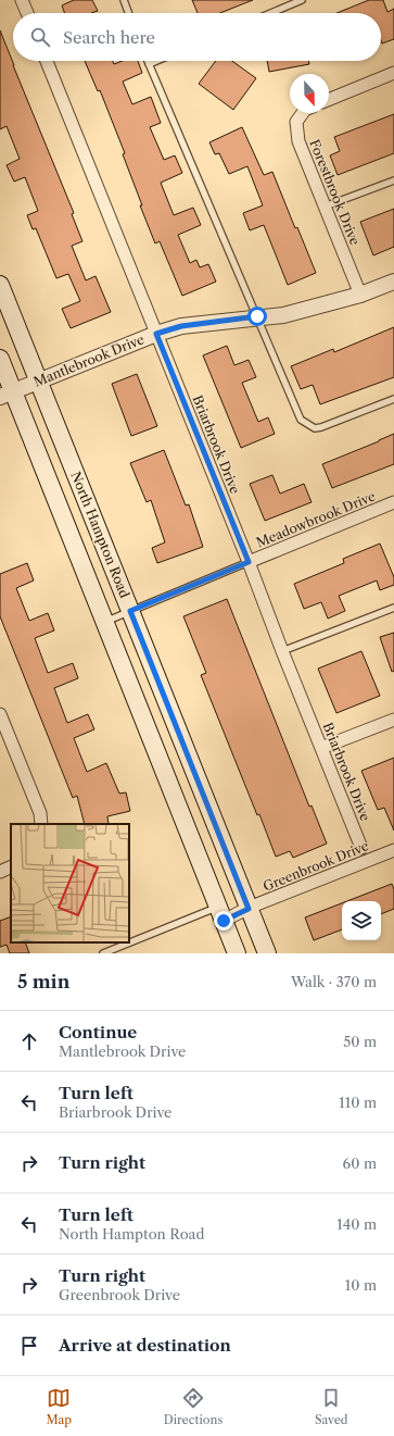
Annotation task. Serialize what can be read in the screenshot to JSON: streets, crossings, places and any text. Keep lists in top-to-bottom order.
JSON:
{
  "streets": {
    "main road": ["North Hampton Road"],
    "street": [
      "Forestbrook Drive",
      "Mantlebrook Drive",
      "Briarbrook Drive",
      "Meadowbrook Drive",
      "Greenbrook Drive"
    ]
  },
  "crossings": [
    ["Forestbrook Drive", "Mantlebrook Drive"],
    ["Mantlebrook Drive", "Briarbrook Drive"],
    ["Mantlebrook Drive", "North Hampton Road"],
    ["Briarbrook Drive", "Meadowbrook Drive"],
    ["North Hampton Road", "Greenbrook Drive"]
  ],
  "north": "bottom",
  "page": {
    "search": "Search here",
    "heading": ["5 min", "Walk · 370 m"],
    "list": [
      ["Continue", "Mantlebrook Drive", "50 m"],
      ["Turn left", "Briarbrook Drive", "110 m"],
      ["Turn right", "60 m"],
      ["Turn left", "North Hampton Road", "140 m"],
      ["Turn right", "Greenbrook Drive", "10 m"],
      "Arrive at destination"
    ],
    "nav": ["Map", "Directions", "Saved"]
  }
}
